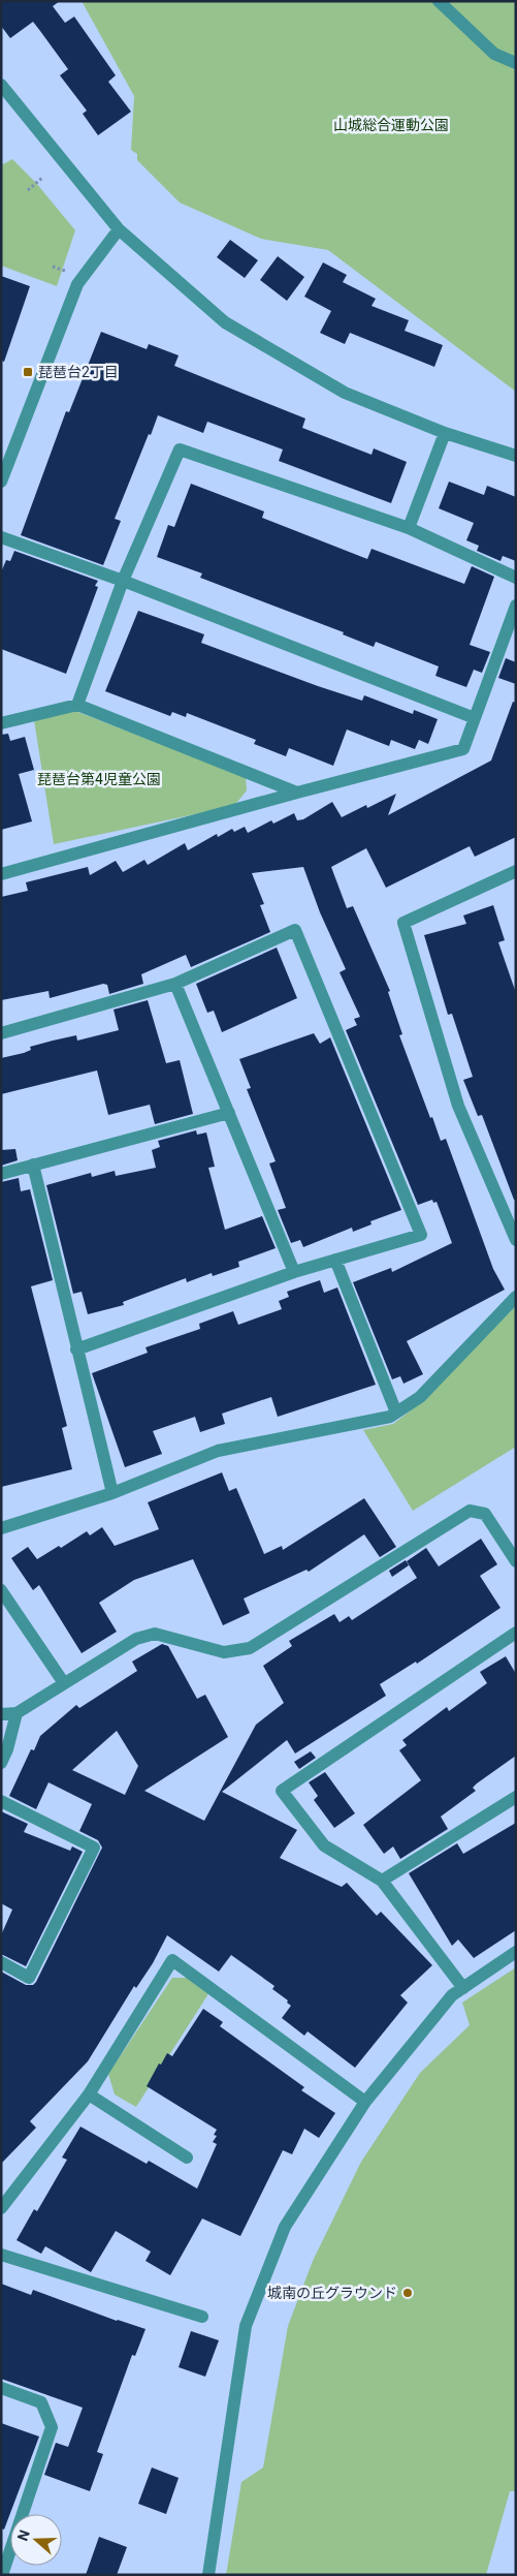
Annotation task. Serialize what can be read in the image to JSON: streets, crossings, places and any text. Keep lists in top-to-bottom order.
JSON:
{
  "parks": ["山城総合運動公園", "琵琶台第4児童公園"],
  "places": {
    "transit": ["琵琶台2丁目"],
    "other": ["城南の丘グラウンド"]
  },
  "north": "left"
}
